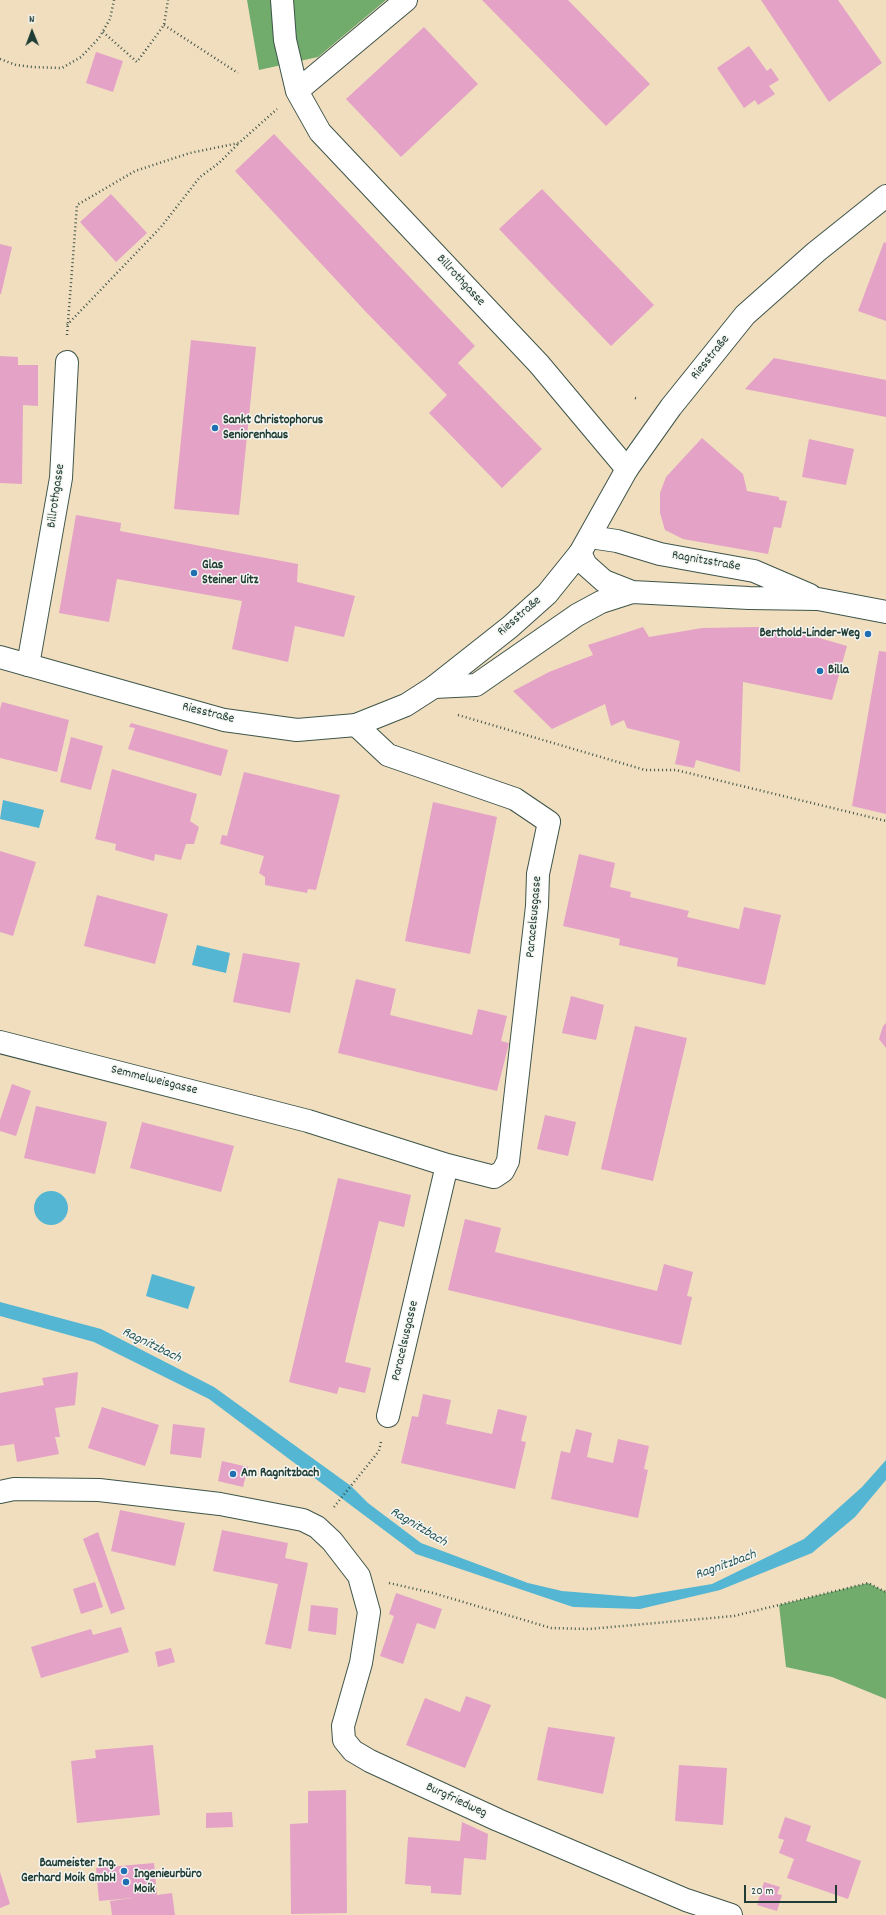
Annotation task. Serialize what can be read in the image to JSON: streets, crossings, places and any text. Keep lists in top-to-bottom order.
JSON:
{
  "streets": {
    "street": [
      "Billrothgasse",
      "Riesstraße",
      "Ragnitzstraße",
      "Paracelsusgasse",
      "Semmelweisgasse",
      "Burgfriedweg"
    ]
  },
  "crossings": [
    ["Billrothgasse", "Riesstraße"],
    ["Riesstraße", "Ragnitzstraße"],
    ["Riesstraße", "Paracelsusgasse"],
    ["Paracelsusgasse", "Semmelweisgasse"]
  ],
  "water": ["Ragnitzbach"],
  "places": [
    "Sankt Christophorus Seniorenhaus",
    "Glas Steiner Uitz",
    "Berthold-Linder-Weg",
    "Billa",
    "Am Ragnitzbach",
    "Baumeister Ing. Gerhard Moik GmbH",
    "Ingenieurbüro Moik"
  ],
  "scale_bar": "20 m",
  "north": "top"
}
